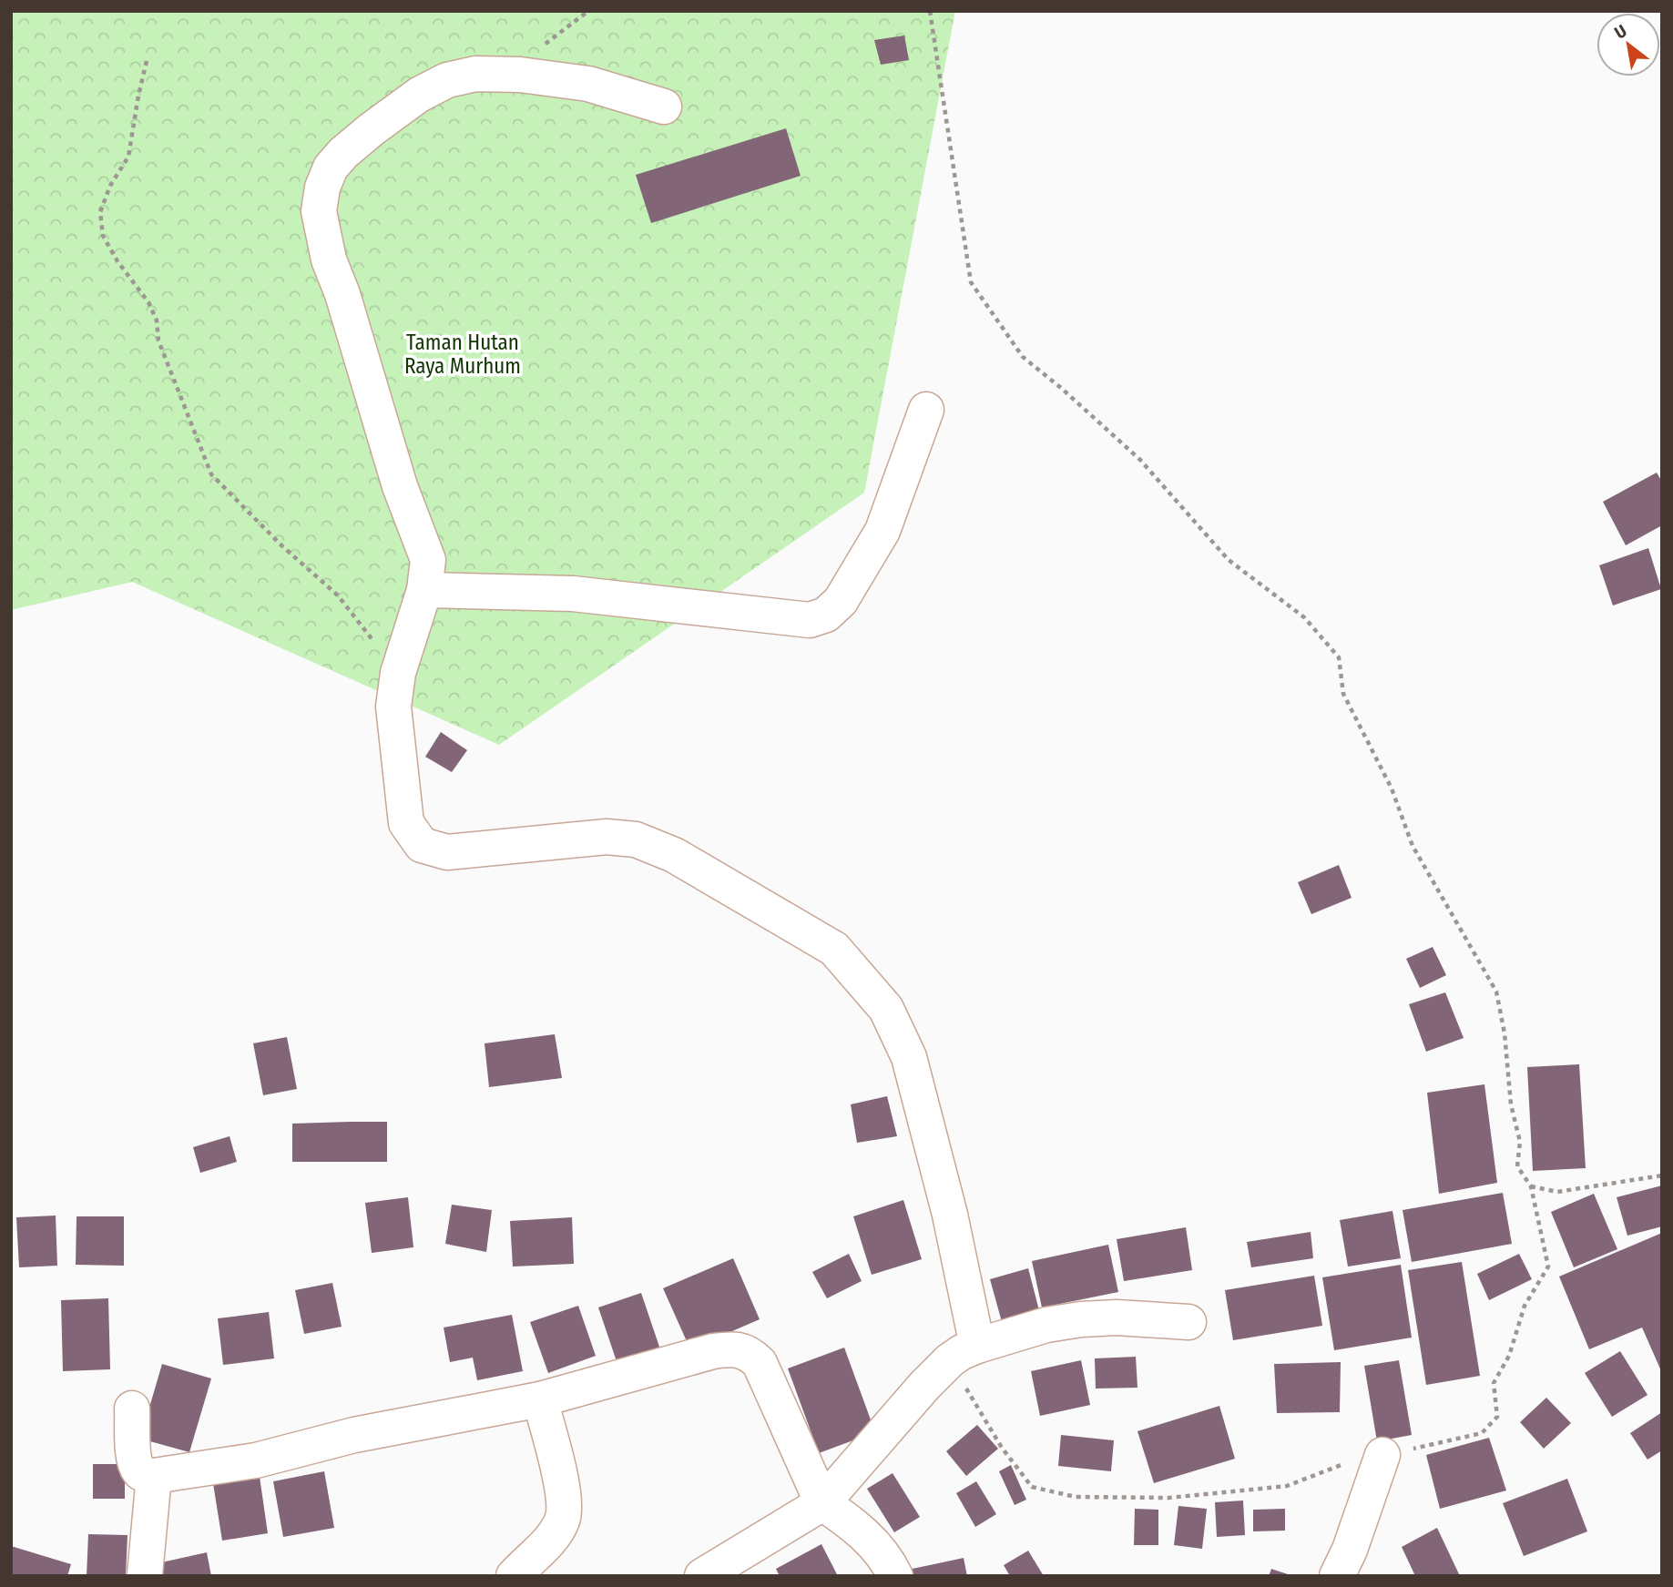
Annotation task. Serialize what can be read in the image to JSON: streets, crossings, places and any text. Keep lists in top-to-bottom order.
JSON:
{
  "parks": ["Taman Hutan Raya Murhum"],
  "north": "top left"
}
